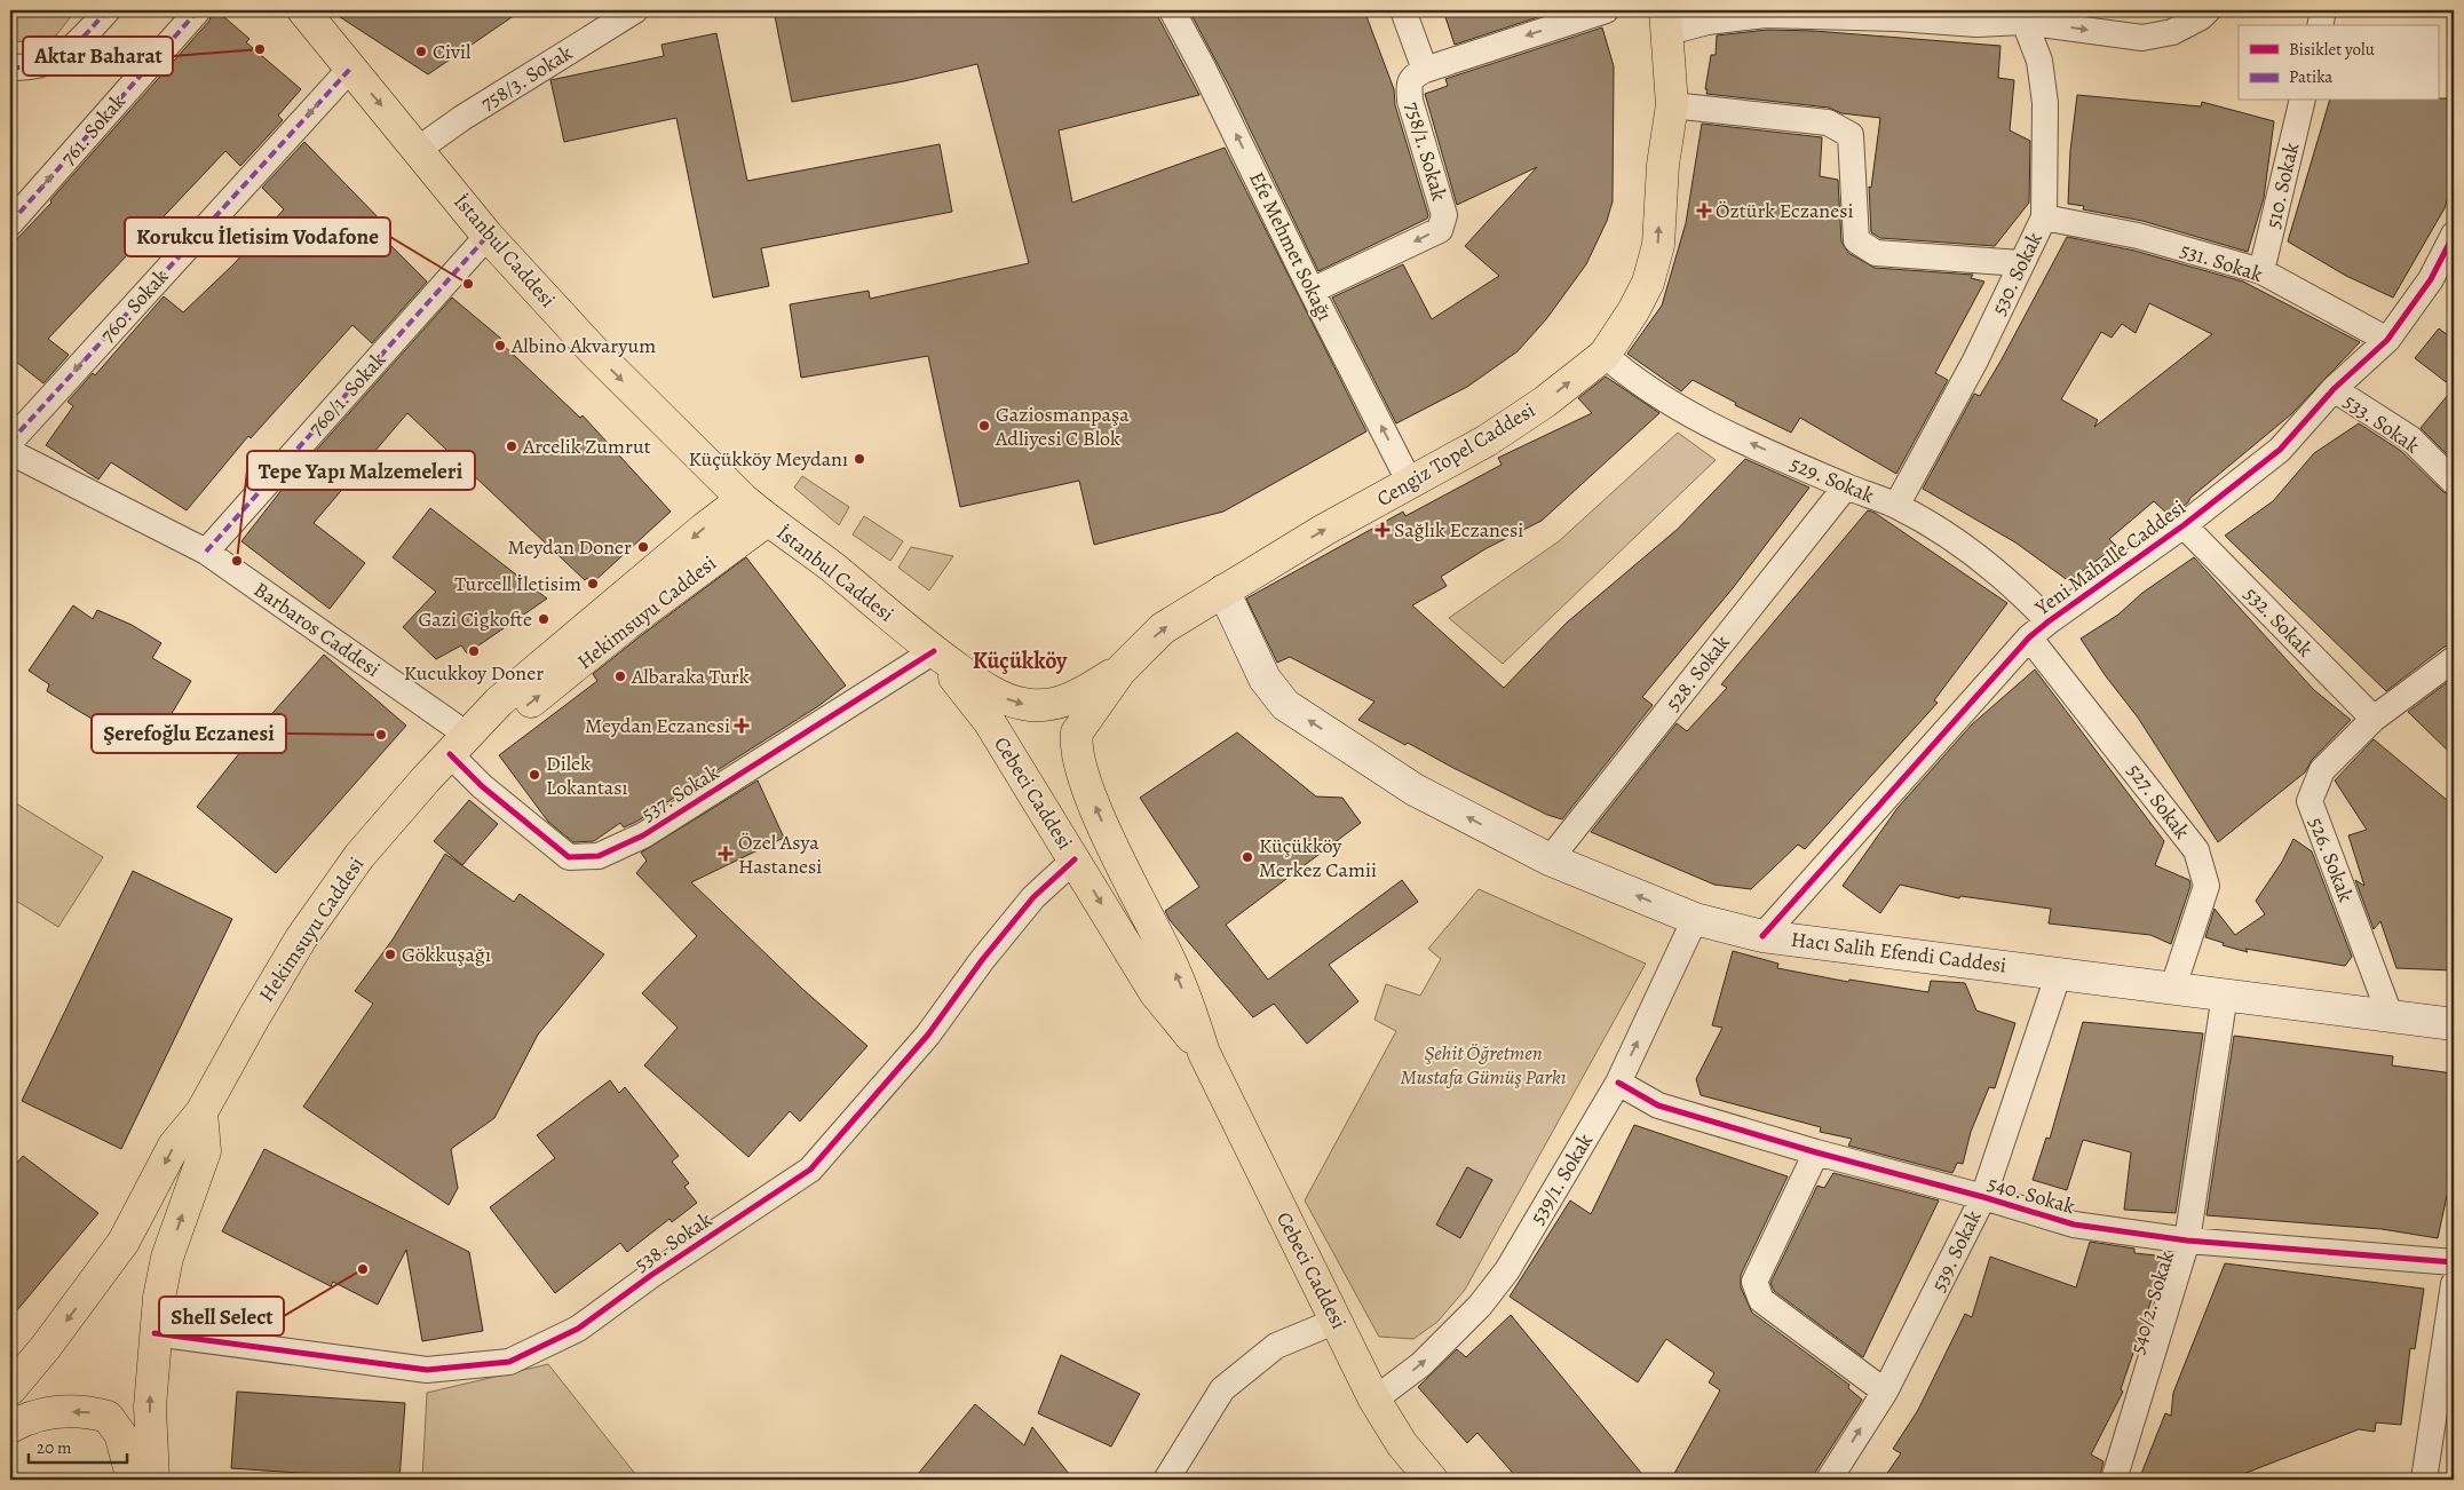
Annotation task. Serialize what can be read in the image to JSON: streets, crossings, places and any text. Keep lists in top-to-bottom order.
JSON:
{
  "streets": {
    "main road": [
      "İstanbul Caddesi",
      "Cengiz Topel Caddesi",
      "Hekimsuyu Caddesi",
      "Cebeci Caddesi",
      "Hacı Salih Efendi Caddesi"
    ],
    "street": [
      "758/3. Sokak",
      "761. Sokak",
      "758/1. Sokak",
      "510. Sokak",
      "Efe Mehmet Sokağı",
      "531. Sokak",
      "530. Sokak",
      "760. Sokak",
      "760/1. Sokak",
      "533. Sokak",
      "529. Sokak",
      "Yeni Mahalle Caddesi",
      "532. Sokak",
      "Barbaros Caddesi",
      "528. Sokak",
      "537. Sokak",
      "527. Sokak",
      "526. Sokak",
      "539/1. Sokak",
      "540. Sokak",
      "538. Sokak",
      "539. Sokak",
      "540/2. Sokak"
    ]
  },
  "crossings": [
    ["758/3. Sokak", "İstanbul Caddesi"],
    ["758/1. Sokak", "Efe Mehmet Sokağı"],
    ["510. Sokak", "531. Sokak"],
    ["Efe Mehmet Sokağı", "Cengiz Topel Caddesi"],
    ["İstanbul Caddesi", "760. Sokak"],
    ["İstanbul Caddesi", "760/1. Sokak"],
    ["İstanbul Caddesi", "Hekimsuyu Caddesi"],
    ["İstanbul Caddesi", "537. Sokak"],
    ["İstanbul Caddesi", "Cebeci Caddesi"],
    ["531. Sokak", "530. Sokak"],
    ["531. Sokak", "Yeni Mahalle Caddesi"],
    ["530. Sokak", "529. Sokak"],
    ["760/1. Sokak", "Barbaros Caddesi"],
    ["533. Sokak", "Yeni Mahalle Caddesi"],
    ["Cengiz Topel Caddesi", "529. Sokak"],
    ["Cengiz Topel Caddesi", "Cebeci Caddesi"],
    ["Cengiz Topel Caddesi", "Hacı Salih Efendi Caddesi"],
    ["529. Sokak", "Yeni Mahalle Caddesi"],
    ["529. Sokak", "528. Sokak"],
    ["529. Sokak", "527. Sokak"],
    ["Yeni Mahalle Caddesi", "532. Sokak"],
    ["Yeni Mahalle Caddesi", "527. Sokak"],
    ["Yeni Mahalle Caddesi", "Hacı Salih Efendi Caddesi"],
    ["Hekimsuyu Caddesi", "Barbaros Caddesi"],
    ["Hekimsuyu Caddesi", "537. Sokak"],
    ["532. Sokak", "526. Sokak"],
    ["Barbaros Caddesi", "537. Sokak"],
    ["528. Sokak", "Hacı Salih Efendi Caddesi"],
    ["537. Sokak", "Cebeci Caddesi"],
    ["Cebeci Caddesi", "539/1. Sokak"],
    ["Cebeci Caddesi", "538. Sokak"],
    ["527. Sokak", "Hacı Salih Efendi Caddesi"],
    ["526. Sokak", "Hacı Salih Efendi Caddesi"],
    ["Hacı Salih Efendi Caddesi", "539/1. Sokak"],
    ["Hacı Salih Efendi Caddesi", "539. Sokak"],
    ["Hacı Salih Efendi Caddesi", "540/2. Sokak"],
    ["539/1. Sokak", "540. Sokak"],
    ["540. Sokak", "539. Sokak"],
    ["540. Sokak", "540/2. Sokak"]
  ],
  "one_way": [
    "Efe Mehmet Sokağı",
    "İstanbul Caddesi",
    "760. Sokak",
    "Cengiz Topel Caddesi",
    "529. Sokak",
    "Hacı Salih Efendi Caddesi",
    "539/1. Sokak"
  ],
  "districts": ["Küçükköy"],
  "parks": ["Şehit Öğretmen Mustafa Gümüş Parkı"],
  "places": {
    "other": [
      "Aktar Baharat",
      "Civil",
      "Korukcu İletisim Vodafone",
      "Albino Akvaryum",
      "Gaziosmanpaşa Adliyesi C Blok",
      "Arcelik Zumrut",
      "Küçükköy Meydanı",
      "Meydan Doner",
      "Tepe Yapı Malzemeleri",
      "Turcell İletisim",
      "Gazi Cigkofte",
      "Kucukkoy Doner",
      "Albaraka Turk",
      "Şerefoğlu Eczanesi",
      "Dilek Lokantası",
      "Küçükköy Merkez Camii",
      "Gökkuşağı",
      "Shell Select"
    ],
    "health": [
      "Öztürk Eczanesi",
      "Sağlık Eczanesi",
      "Meydan Eczanesi",
      "Özel Asya Hastanesi"
    ]
  },
  "legend": ["Bisiklet yolu", "Patika"],
  "scale_bar": "20 m"
}
